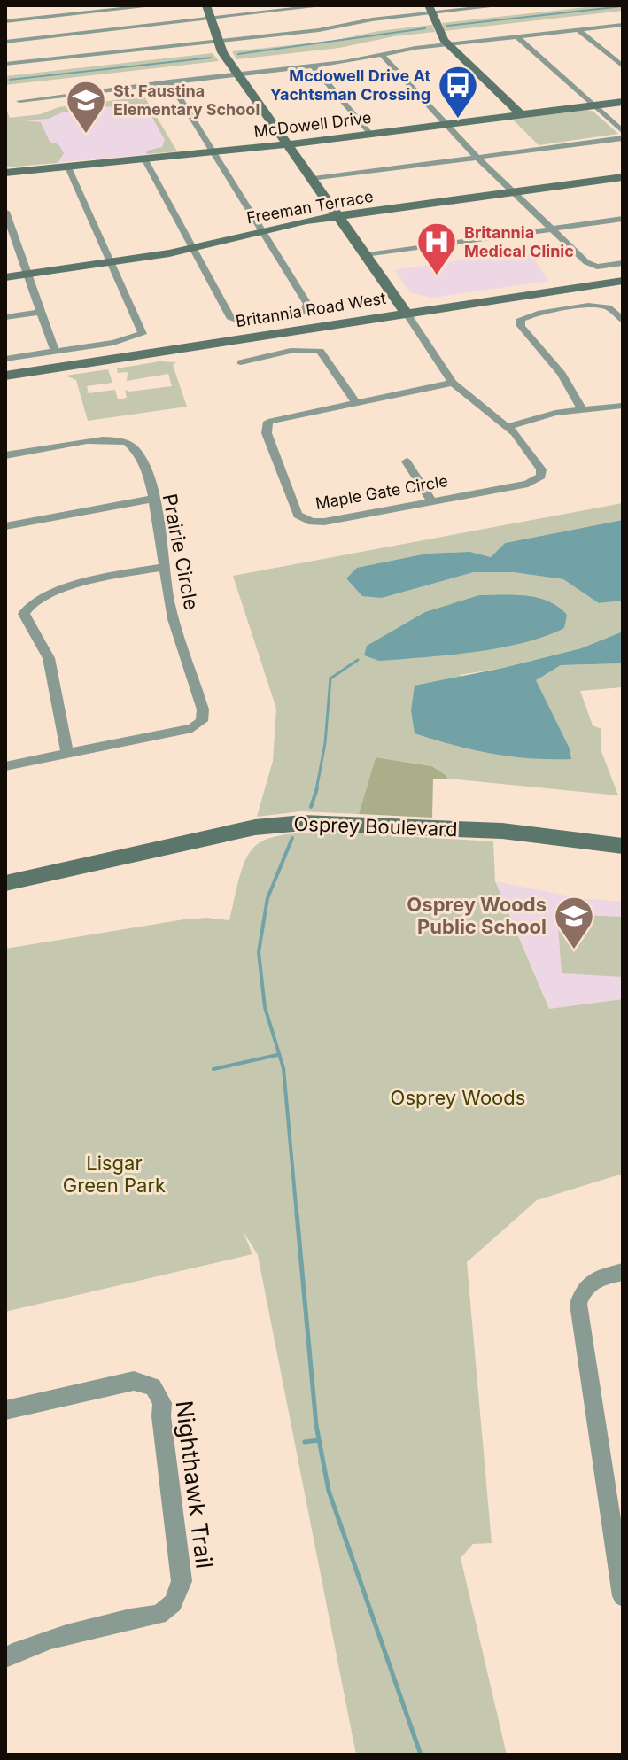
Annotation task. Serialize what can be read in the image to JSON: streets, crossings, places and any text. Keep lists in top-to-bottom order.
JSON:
{
  "streets": {
    "street": [
      "McDowell Drive",
      "Freeman Terrace",
      "Britannia Road West",
      "Maple Gate Circle",
      "Prairie Circle",
      "Osprey Boulevard",
      "Nighthawk Trail"
    ]
  },
  "crossings": [
    ["Britannia Road West", "Maple Gate Circle"]
  ],
  "parks": ["Osprey Woods", "Lisgar Green Park"],
  "places": {
    "bus stop": ["Mcdowell Drive At Yachtsman Crossing"],
    "school or university": ["St. Faustina Elementary School", "Osprey Woods Public School"],
    "hospital": ["Britannia Medical Clinic"]
  }
}
